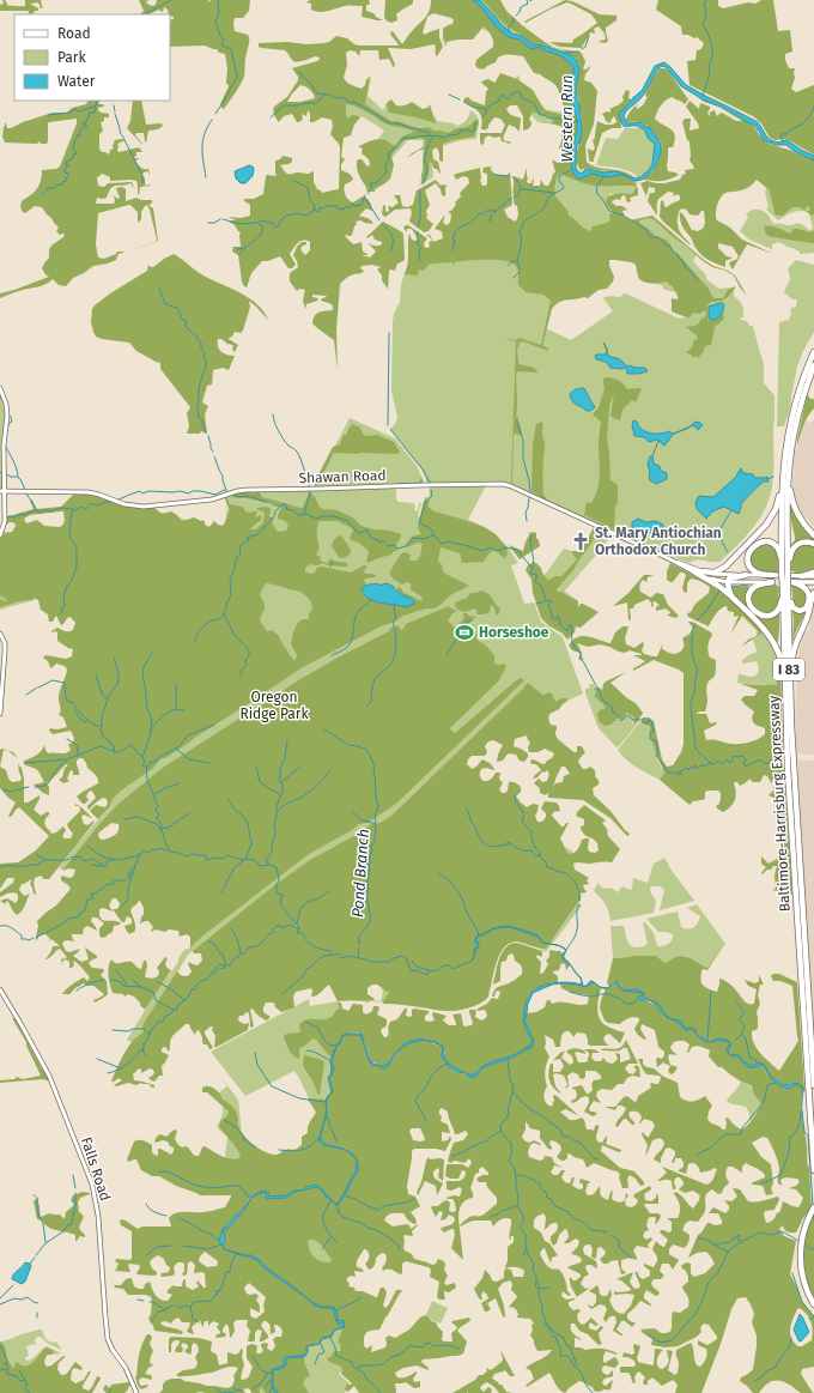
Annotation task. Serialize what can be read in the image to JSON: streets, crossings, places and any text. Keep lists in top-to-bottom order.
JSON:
{
  "streets": {
    "highway": ["I 83", "Baltimore-Harrisburg Expressway"],
    "main road": ["Shawan Road", "Falls Road"]
  },
  "crossings": [
    ["Shawan Road", "Baltimore-Harrisburg Expressway"]
  ],
  "water": ["Western Run", "Pond Branch"],
  "parks": ["Oregon Ridge Park"],
  "places": {
    "church": ["St. Mary Antiochian Orthodox Church"],
    "sports": ["Horseshoe"]
  },
  "legend": ["Road", "Park", "Water"]
}
